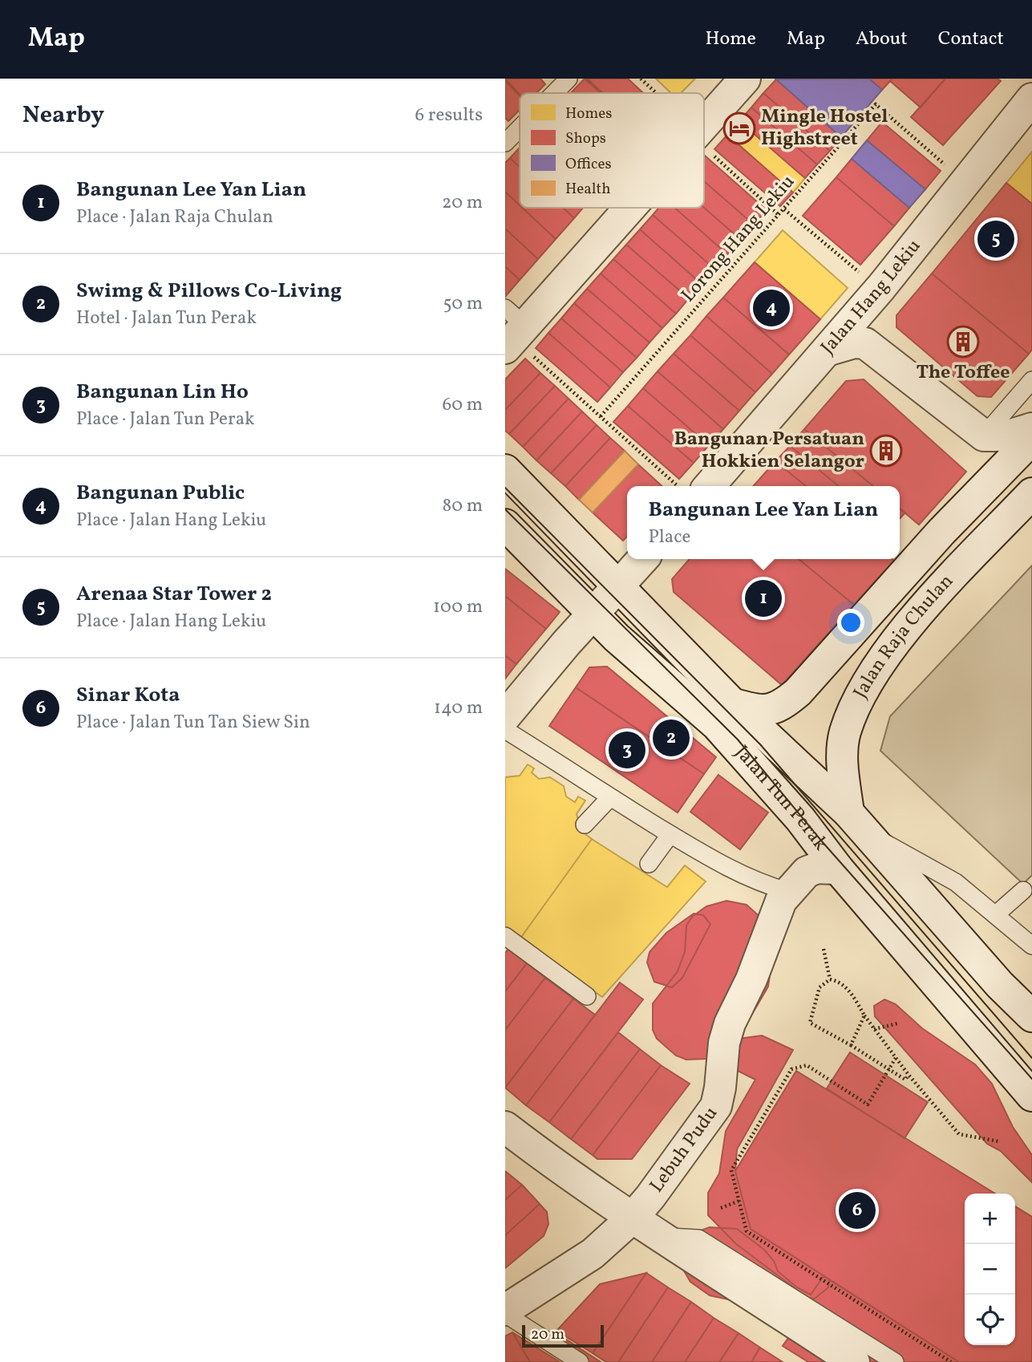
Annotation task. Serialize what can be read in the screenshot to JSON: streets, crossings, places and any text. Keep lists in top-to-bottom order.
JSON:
{
  "streets": {
    "main road": [
      "Jalan Hang Lekiu",
      "Jalan Raja Chulan",
      "Jalan Tun Perak",
      "Lebuh Pudu"
    ],
    "path": ["Lorong Hang Lekiu"]
  },
  "crossings": [
    ["Jalan Raja Chulan", "Jalan Tun Perak"],
    ["Jalan Tun Perak", "Lebuh Pudu"]
  ],
  "places": {
    "hotel": ["Mingle Hostel Highstreet"],
    "building": ["The Toffee", "Bangunan Persatuan Hokkien Selangor"]
  },
  "legend": [
    "Homes",
    "Shops",
    "Offices",
    "Health"
  ],
  "scale_bar": "20 m",
  "page": {
    "header": "Map",
    "nav": [
      "Home",
      "Map",
      "About",
      "Contact"
    ],
    "heading": ["Nearby", "6 results"],
    "list": [
      {
        "mark": "1",
        "name": "Bangunan Lee Yan Lian",
        "note": "Place · Jalan Raja Chulan",
        "value": "20 m"
      },
      {
        "mark": "2",
        "name": "Swimg & Pillows Co-Living",
        "note": "Hotel · Jalan Tun Perak",
        "value": "50 m"
      },
      {
        "mark": "3",
        "name": "Bangunan Lin Ho",
        "note": "Place · Jalan Tun Perak",
        "value": "60 m"
      },
      {
        "mark": "4",
        "name": "Bangunan Public",
        "note": "Place · Jalan Hang Lekiu",
        "value": "80 m"
      },
      {
        "mark": "5",
        "name": "Arenaa Star Tower 2",
        "note": "Place · Jalan Hang Lekiu",
        "value": "100 m"
      },
      {
        "mark": "6",
        "name": "Sinar Kota",
        "note": "Place · Jalan Tun Tan Siew Sin",
        "value": "140 m"
      }
    ],
    "pins": [
      "5",
      "4",
      "1",
      "2",
      "3",
      "6"
    ],
    "popup": ["Bangunan Lee Yan Lian", "Place"],
    "map_buttons": ["+", "−"],
    "scale": "20 m"
  }
}
